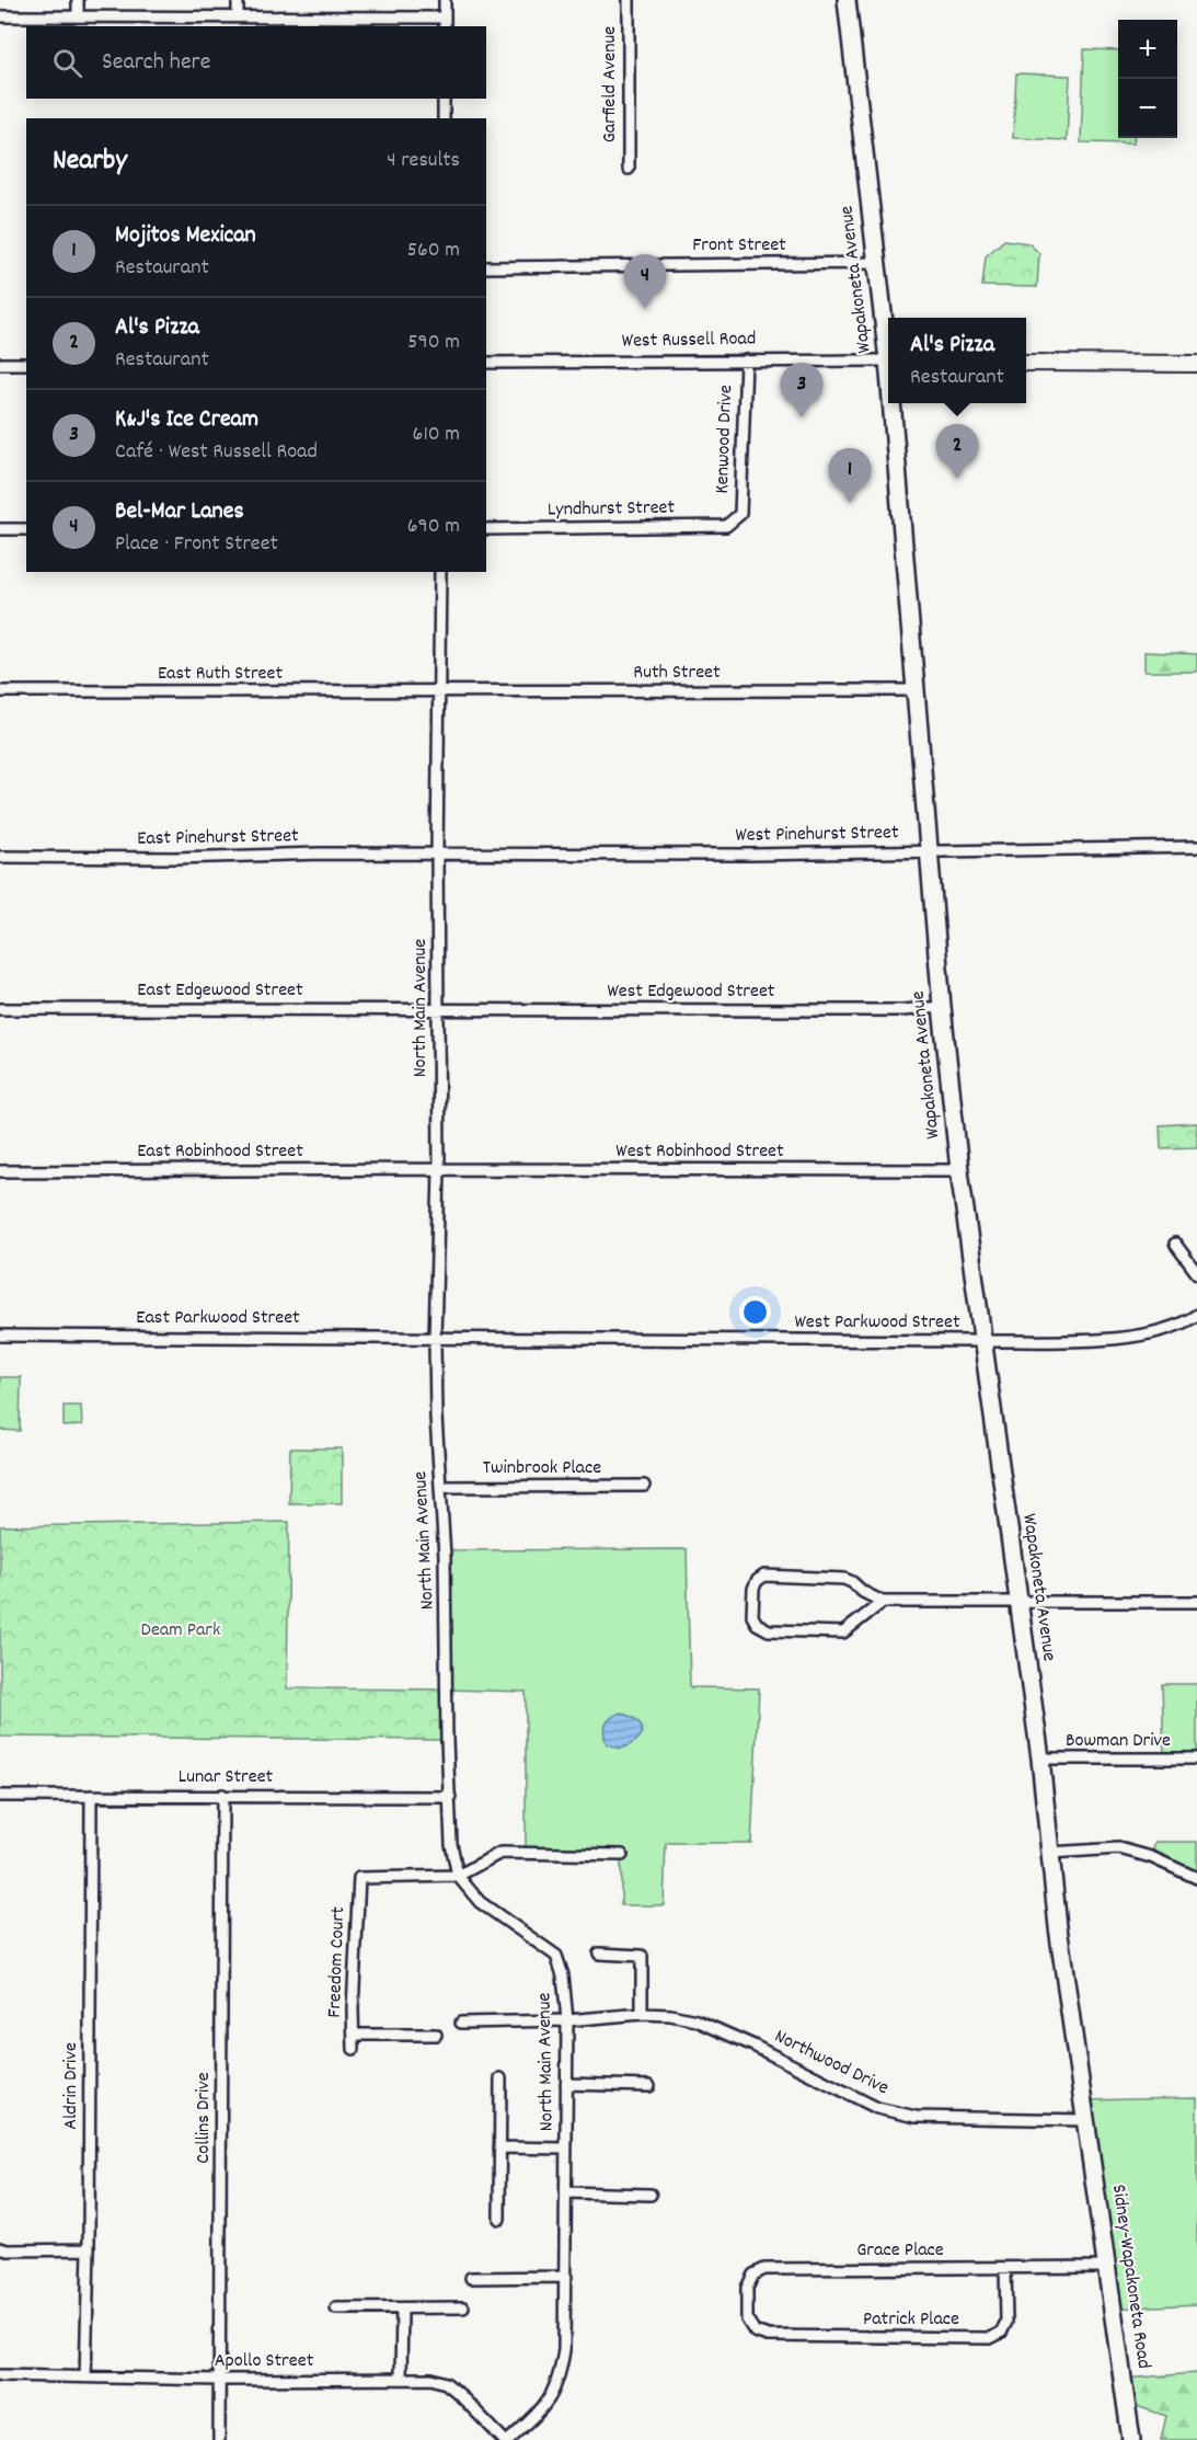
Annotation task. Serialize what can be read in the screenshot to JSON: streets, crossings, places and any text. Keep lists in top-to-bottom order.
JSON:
{
  "streets": {
    "main road": ["Wapakoneta Avenue", "Sidney-Wapakoneta Road"],
    "street": [
      "Garfield Avenue",
      "Front Street",
      "West Russell Road",
      "Kenwood Drive",
      "Lyndhurst Street",
      "Ruth Street",
      "East Ruth Street",
      "West Pinehurst Street",
      "East Pinehurst Street",
      "East Edgewood Street",
      "West Edgewood Street",
      "North Main Avenue",
      "East Robinhood Street",
      "West Robinhood Street",
      "East Parkwood Street",
      "West Parkwood Street",
      "Twinbrook Place",
      "Bowman Drive",
      "Lunar Street",
      "Freedom Court",
      "Northwood Drive",
      "Aldrin Drive",
      "Collins Drive",
      "Grace Place",
      "Patrick Place",
      "Apollo Street"
    ]
  },
  "crossings": [
    ["Front Street", "Wapakoneta Avenue"],
    ["Wapakoneta Avenue", "Ruth Street"],
    ["Wapakoneta Avenue", "West Pinehurst Street"],
    ["Wapakoneta Avenue", "West Edgewood Street"],
    ["Wapakoneta Avenue", "West Robinhood Street"],
    ["Wapakoneta Avenue", "West Parkwood Street"],
    ["Wapakoneta Avenue", "Bowman Drive"],
    ["Wapakoneta Avenue", "Northwood Drive"],
    ["Wapakoneta Avenue", "Sidney-Wapakoneta Road"],
    ["West Russell Road", "Kenwood Drive"],
    ["Kenwood Drive", "Lyndhurst Street"],
    ["Ruth Street", "East Ruth Street"],
    ["Ruth Street", "North Main Avenue"],
    ["East Ruth Street", "North Main Avenue"],
    ["West Pinehurst Street", "East Pinehurst Street"],
    ["West Pinehurst Street", "North Main Avenue"],
    ["East Pinehurst Street", "North Main Avenue"],
    ["East Edgewood Street", "West Edgewood Street"],
    ["East Edgewood Street", "North Main Avenue"],
    ["West Edgewood Street", "North Main Avenue"],
    ["North Main Avenue", "East Robinhood Street"],
    ["North Main Avenue", "West Robinhood Street"],
    ["North Main Avenue", "East Parkwood Street"],
    ["North Main Avenue", "West Parkwood Street"],
    ["North Main Avenue", "Twinbrook Place"],
    ["North Main Avenue", "Lunar Street"],
    ["North Main Avenue", "Freedom Court"],
    ["North Main Avenue", "Northwood Drive"],
    ["East Robinhood Street", "West Robinhood Street"],
    ["East Parkwood Street", "West Parkwood Street"],
    ["Lunar Street", "Aldrin Drive"],
    ["Lunar Street", "Collins Drive"],
    ["Northwood Drive", "Sidney-Wapakoneta Road"],
    ["Aldrin Drive", "Apollo Street"],
    ["Collins Drive", "Apollo Street"],
    ["Grace Place", "Sidney-Wapakoneta Road"],
    ["Grace Place", "Patrick Place"]
  ],
  "parks": ["Deam Park"],
  "page": {
    "map_buttons": ["+", "−"],
    "search": "Search here",
    "heading": ["Nearby", "4 results"],
    "list": [
      {
        "mark": "1",
        "name": "Mojitos Mexican",
        "note": "Restaurant",
        "value": "560 m"
      },
      {
        "mark": "2",
        "name": "Al's Pizza",
        "note": "Restaurant",
        "value": "590 m"
      },
      {
        "mark": "3",
        "name": "K&J's Ice Cream",
        "note": "Café · West Russell Road",
        "value": "610 m"
      },
      {
        "mark": "4",
        "name": "Bel-Mar Lanes",
        "note": "Place · Front Street",
        "value": "690 m"
      }
    ],
    "pins": [
      "4",
      "3",
      "2",
      "1"
    ],
    "popup": ["Al's Pizza", "Restaurant"]
  }
}
